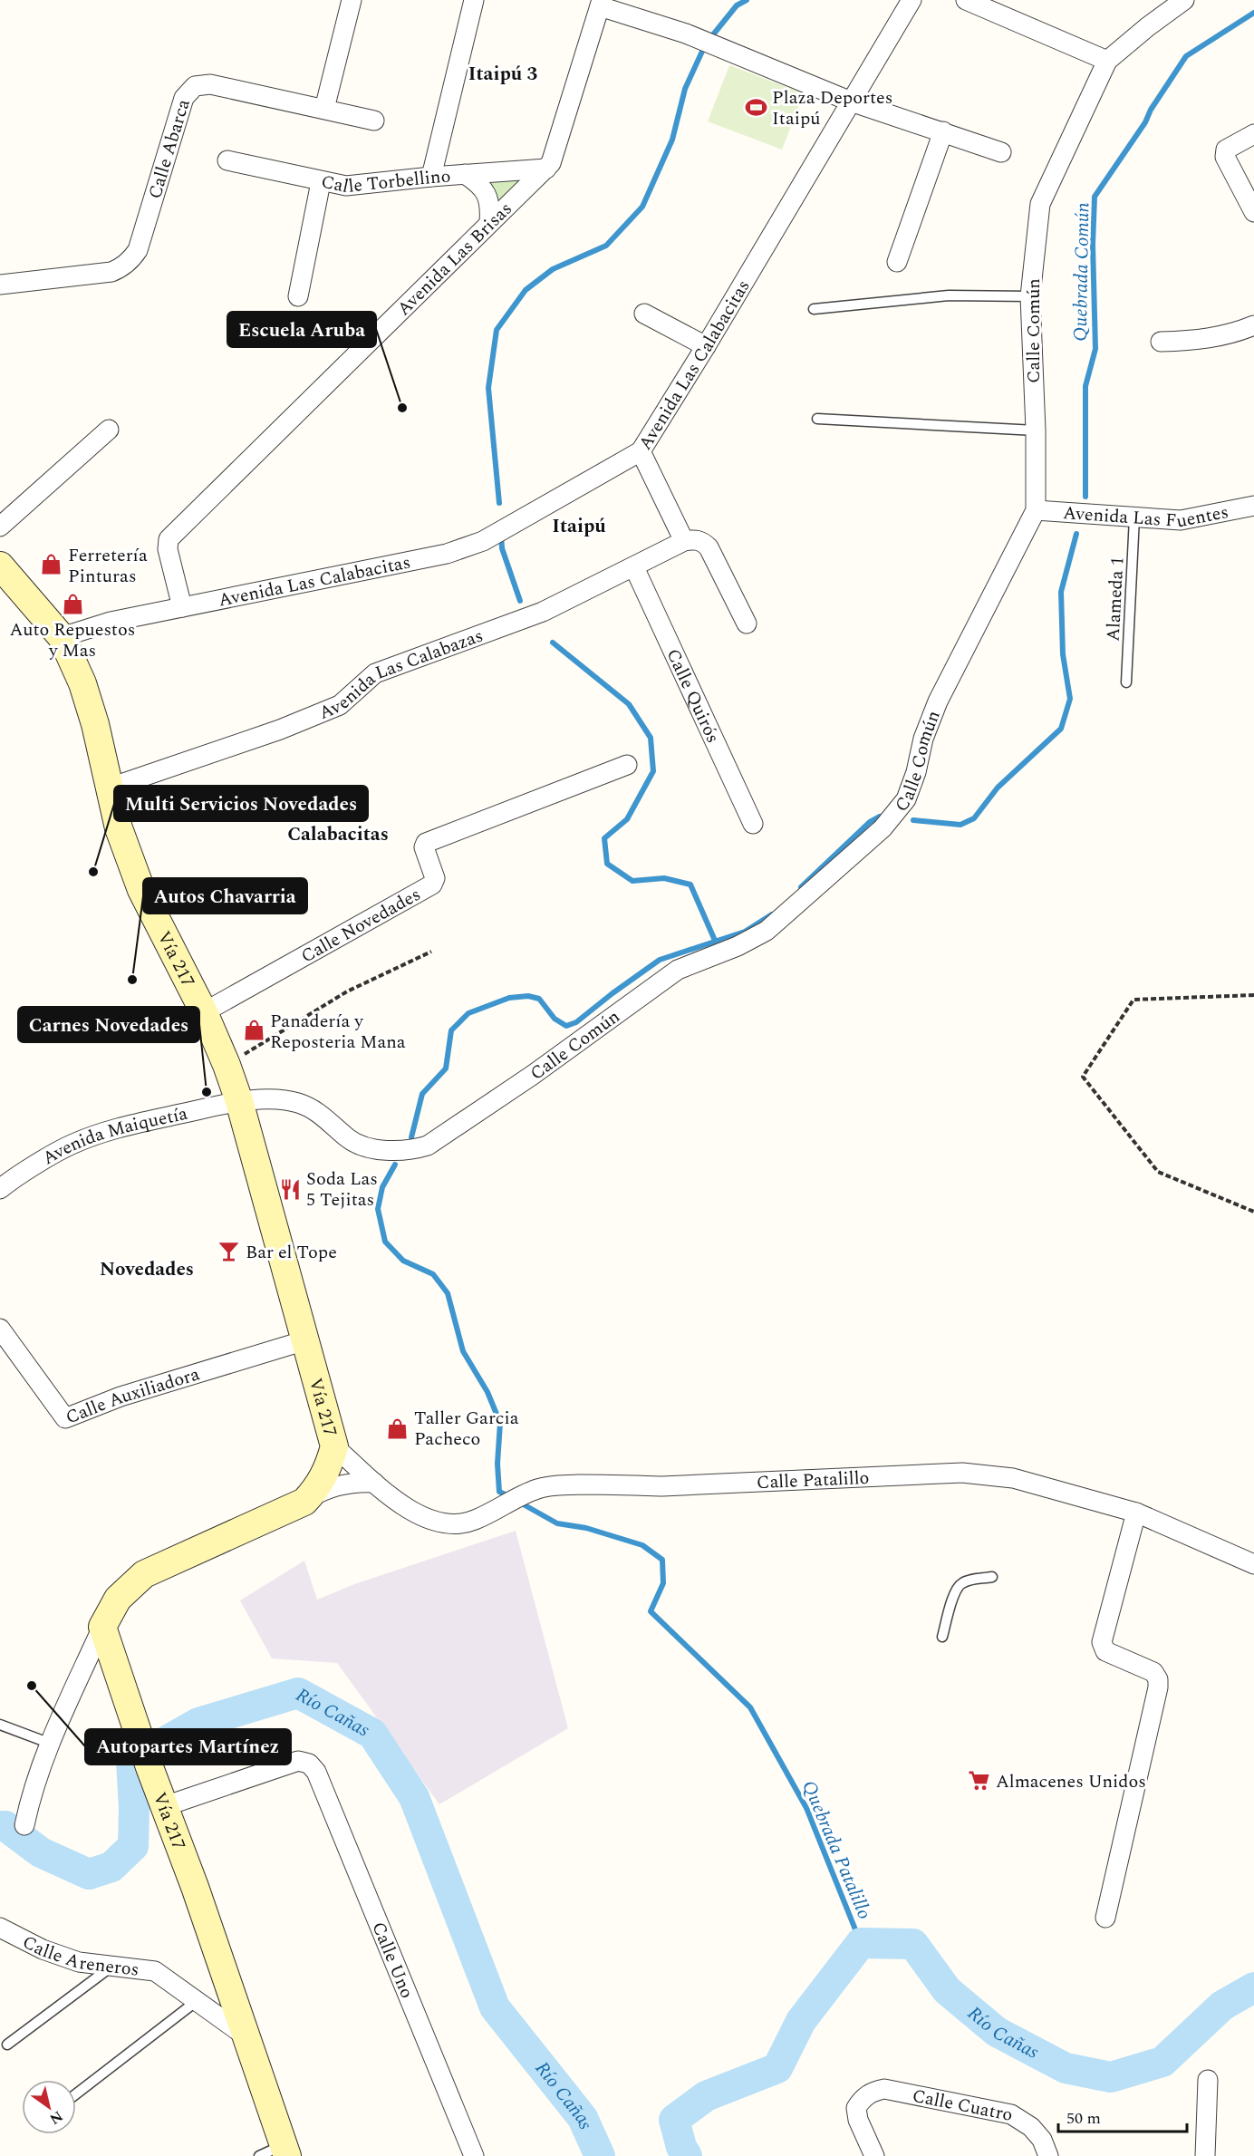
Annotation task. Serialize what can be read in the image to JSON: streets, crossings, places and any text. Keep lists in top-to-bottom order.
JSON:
{
  "streets": {
    "main road": ["Vía 217"],
    "street": [
      "Calle Abarca",
      "Calle Torbellino",
      "Avenida Las Brisas",
      "Calle Común",
      "Avenida Las Calabacitas",
      "Avenida Las Fuentes",
      "Avenida Las Calabazas",
      "Calle Quirós",
      "Calle Novedades",
      "Avenida Maiquetía",
      "Calle Auxiliadora",
      "Calle Patalillo",
      "Calle Areneros",
      "Calle Uno",
      "Calle Cuatro"
    ],
    "lane": ["Alameda 1"]
  },
  "crossings": [
    ["Calle Torbellino", "Avenida Las Brisas"],
    ["Avenida Las Brisas", "Avenida Las Calabacitas"],
    ["Calle Común", "Avenida Las Fuentes"],
    ["Calle Común", "Vía 217"],
    ["Calle Común", "Avenida Maiquetía"],
    ["Avenida Las Calabacitas", "Vía 217"],
    ["Avenida Las Fuentes", "Alameda 1"],
    ["Avenida Las Calabazas", "Calle Quirós"],
    ["Avenida Las Calabazas", "Vía 217"],
    ["Calle Novedades", "Vía 217"],
    ["Vía 217", "Avenida Maiquetía"],
    ["Vía 217", "Calle Auxiliadora"],
    ["Vía 217", "Calle Patalillo"],
    ["Vía 217", "Calle Areneros"],
    ["Vía 217", "Calle Uno"]
  ],
  "districts": [
    "Itaipú 3",
    "Itaipú",
    "Calabacitas",
    "Novedades"
  ],
  "water": ["Quebrada Común", "Río Cañas", "Quebrada Patalillo"],
  "places": {
    "sports": ["Plaza Deportes Itaipú"],
    "other": [
      "Escuela Aruba",
      "Multi Servicios Novedades",
      "Autos Chavarria",
      "Carnes Novedades",
      "Autopartes Martínez"
    ],
    "shop": [
      "Ferretería Pinturas",
      "Auto Repuestos y Mas",
      "Panadería y Reposteria Mana",
      "Taller Garcia Pacheco"
    ],
    "restaurant": ["Soda Las 5 Tejitas"],
    "bar": ["Bar el Tope"],
    "supermarket": ["Almacenes Unidos"]
  },
  "scale_bar": "50 m",
  "north": "bottom right"
}
